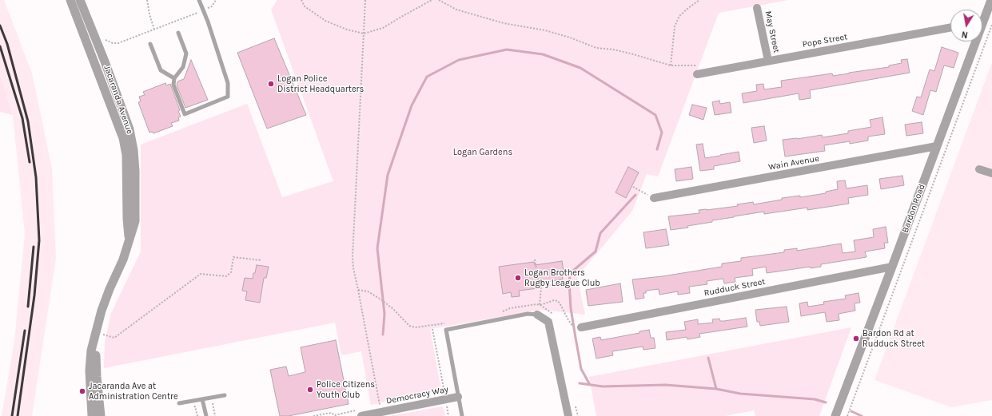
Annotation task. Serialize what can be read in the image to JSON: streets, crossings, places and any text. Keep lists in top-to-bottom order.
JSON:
{
  "streets": {
    "street": [
      "May Street",
      "Pope Street",
      "Jacaranda Avenue",
      "Wain Avenue",
      "Bardon Road",
      "Rudduck Street",
      "Democracy Way"
    ]
  },
  "crossings": [
    ["May Street", "Pope Street"],
    ["Wain Avenue", "Bardon Road"],
    ["Bardon Road", "Rudduck Street"]
  ],
  "parks": ["Logan Gardens"],
  "places": [
    "Logan Police District Headquarters",
    "Logan Brothers Rugby League Club",
    "Bardon Rd at Rudduck Street",
    "Police Citizens Youth Club",
    "Jacaranda Ave at Administration Centre"
  ],
  "north": "bottom"
}
